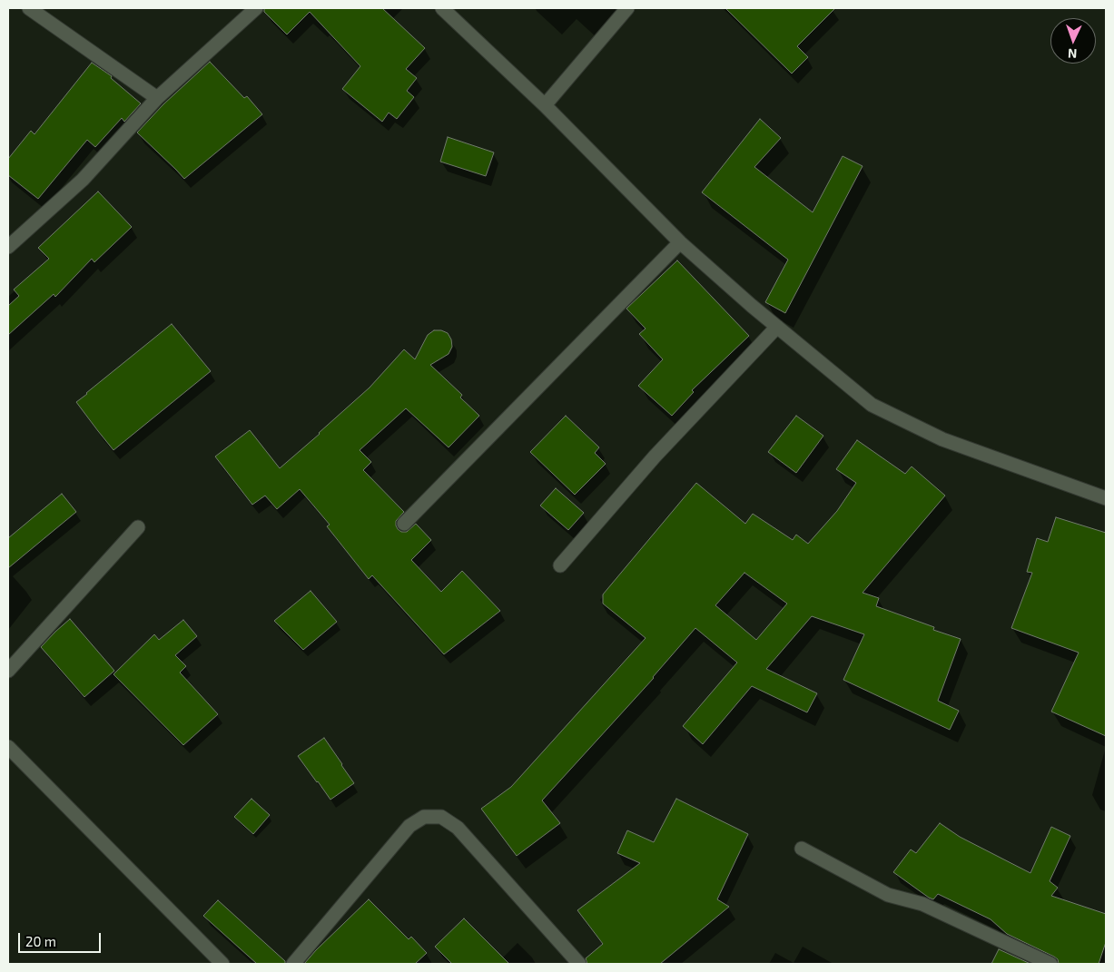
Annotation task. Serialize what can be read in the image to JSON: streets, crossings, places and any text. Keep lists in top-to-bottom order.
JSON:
{
  "scale_bar": "20 m",
  "north": "bottom"
}
